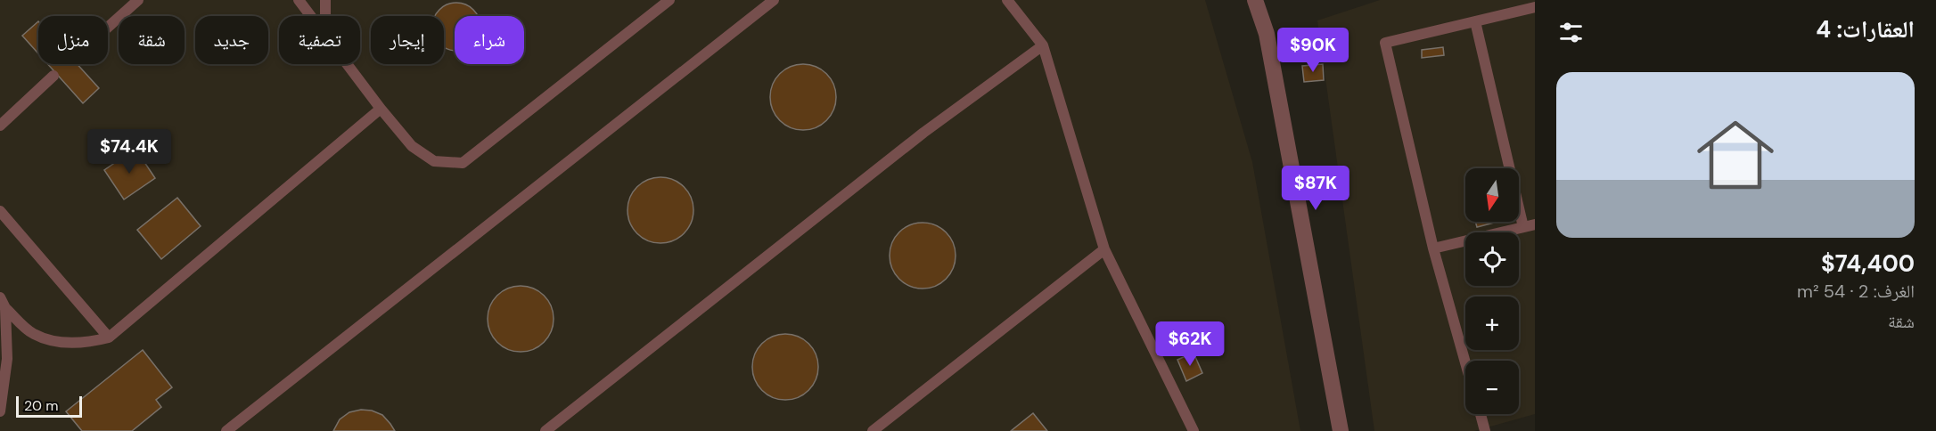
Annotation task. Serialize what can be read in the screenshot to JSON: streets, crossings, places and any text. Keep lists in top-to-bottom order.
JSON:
{
  "scale_bar": "20 m",
  "north": "bottom",
  "page": {
    "heading": "العقارات: 4",
    "chip": [
      "شراء",
      "إيجار",
      "تصفية",
      "جديد",
      "شقة",
      "منزل"
    ],
    "price": [
      "$90K",
      "$74.4K",
      "$87K",
      "$62K"
    ],
    "list": [
      {
        "name": "$74,400",
        "note": "الغرف: 2 · 54 m² · شقة"
      }
    ],
    "map_buttons": ["+", "−"],
    "scale": "20 m"
  }
}
